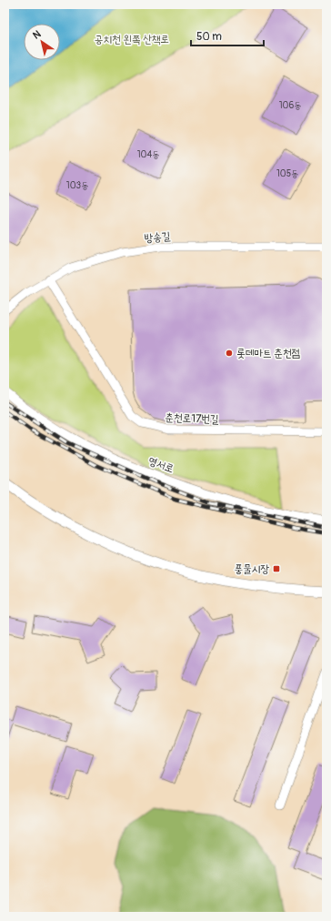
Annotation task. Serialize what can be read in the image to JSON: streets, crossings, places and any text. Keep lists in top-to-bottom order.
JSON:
{
  "streets": {
    "street": ["방송길", "춘천로17번길", "영서로"]
  },
  "crossings": [
    ["방송길", "춘천로17번길"]
  ],
  "parks": ["공치천 왼쪽 산책로"],
  "places": {
    "other": ["롯데마트 춘천점"],
    "transit": ["풍물시장"]
  },
  "house_numbers": [
    "106동",
    "104동",
    "105동",
    "103동"
  ],
  "scale_bar": "50 m",
  "north": "top left"
}
